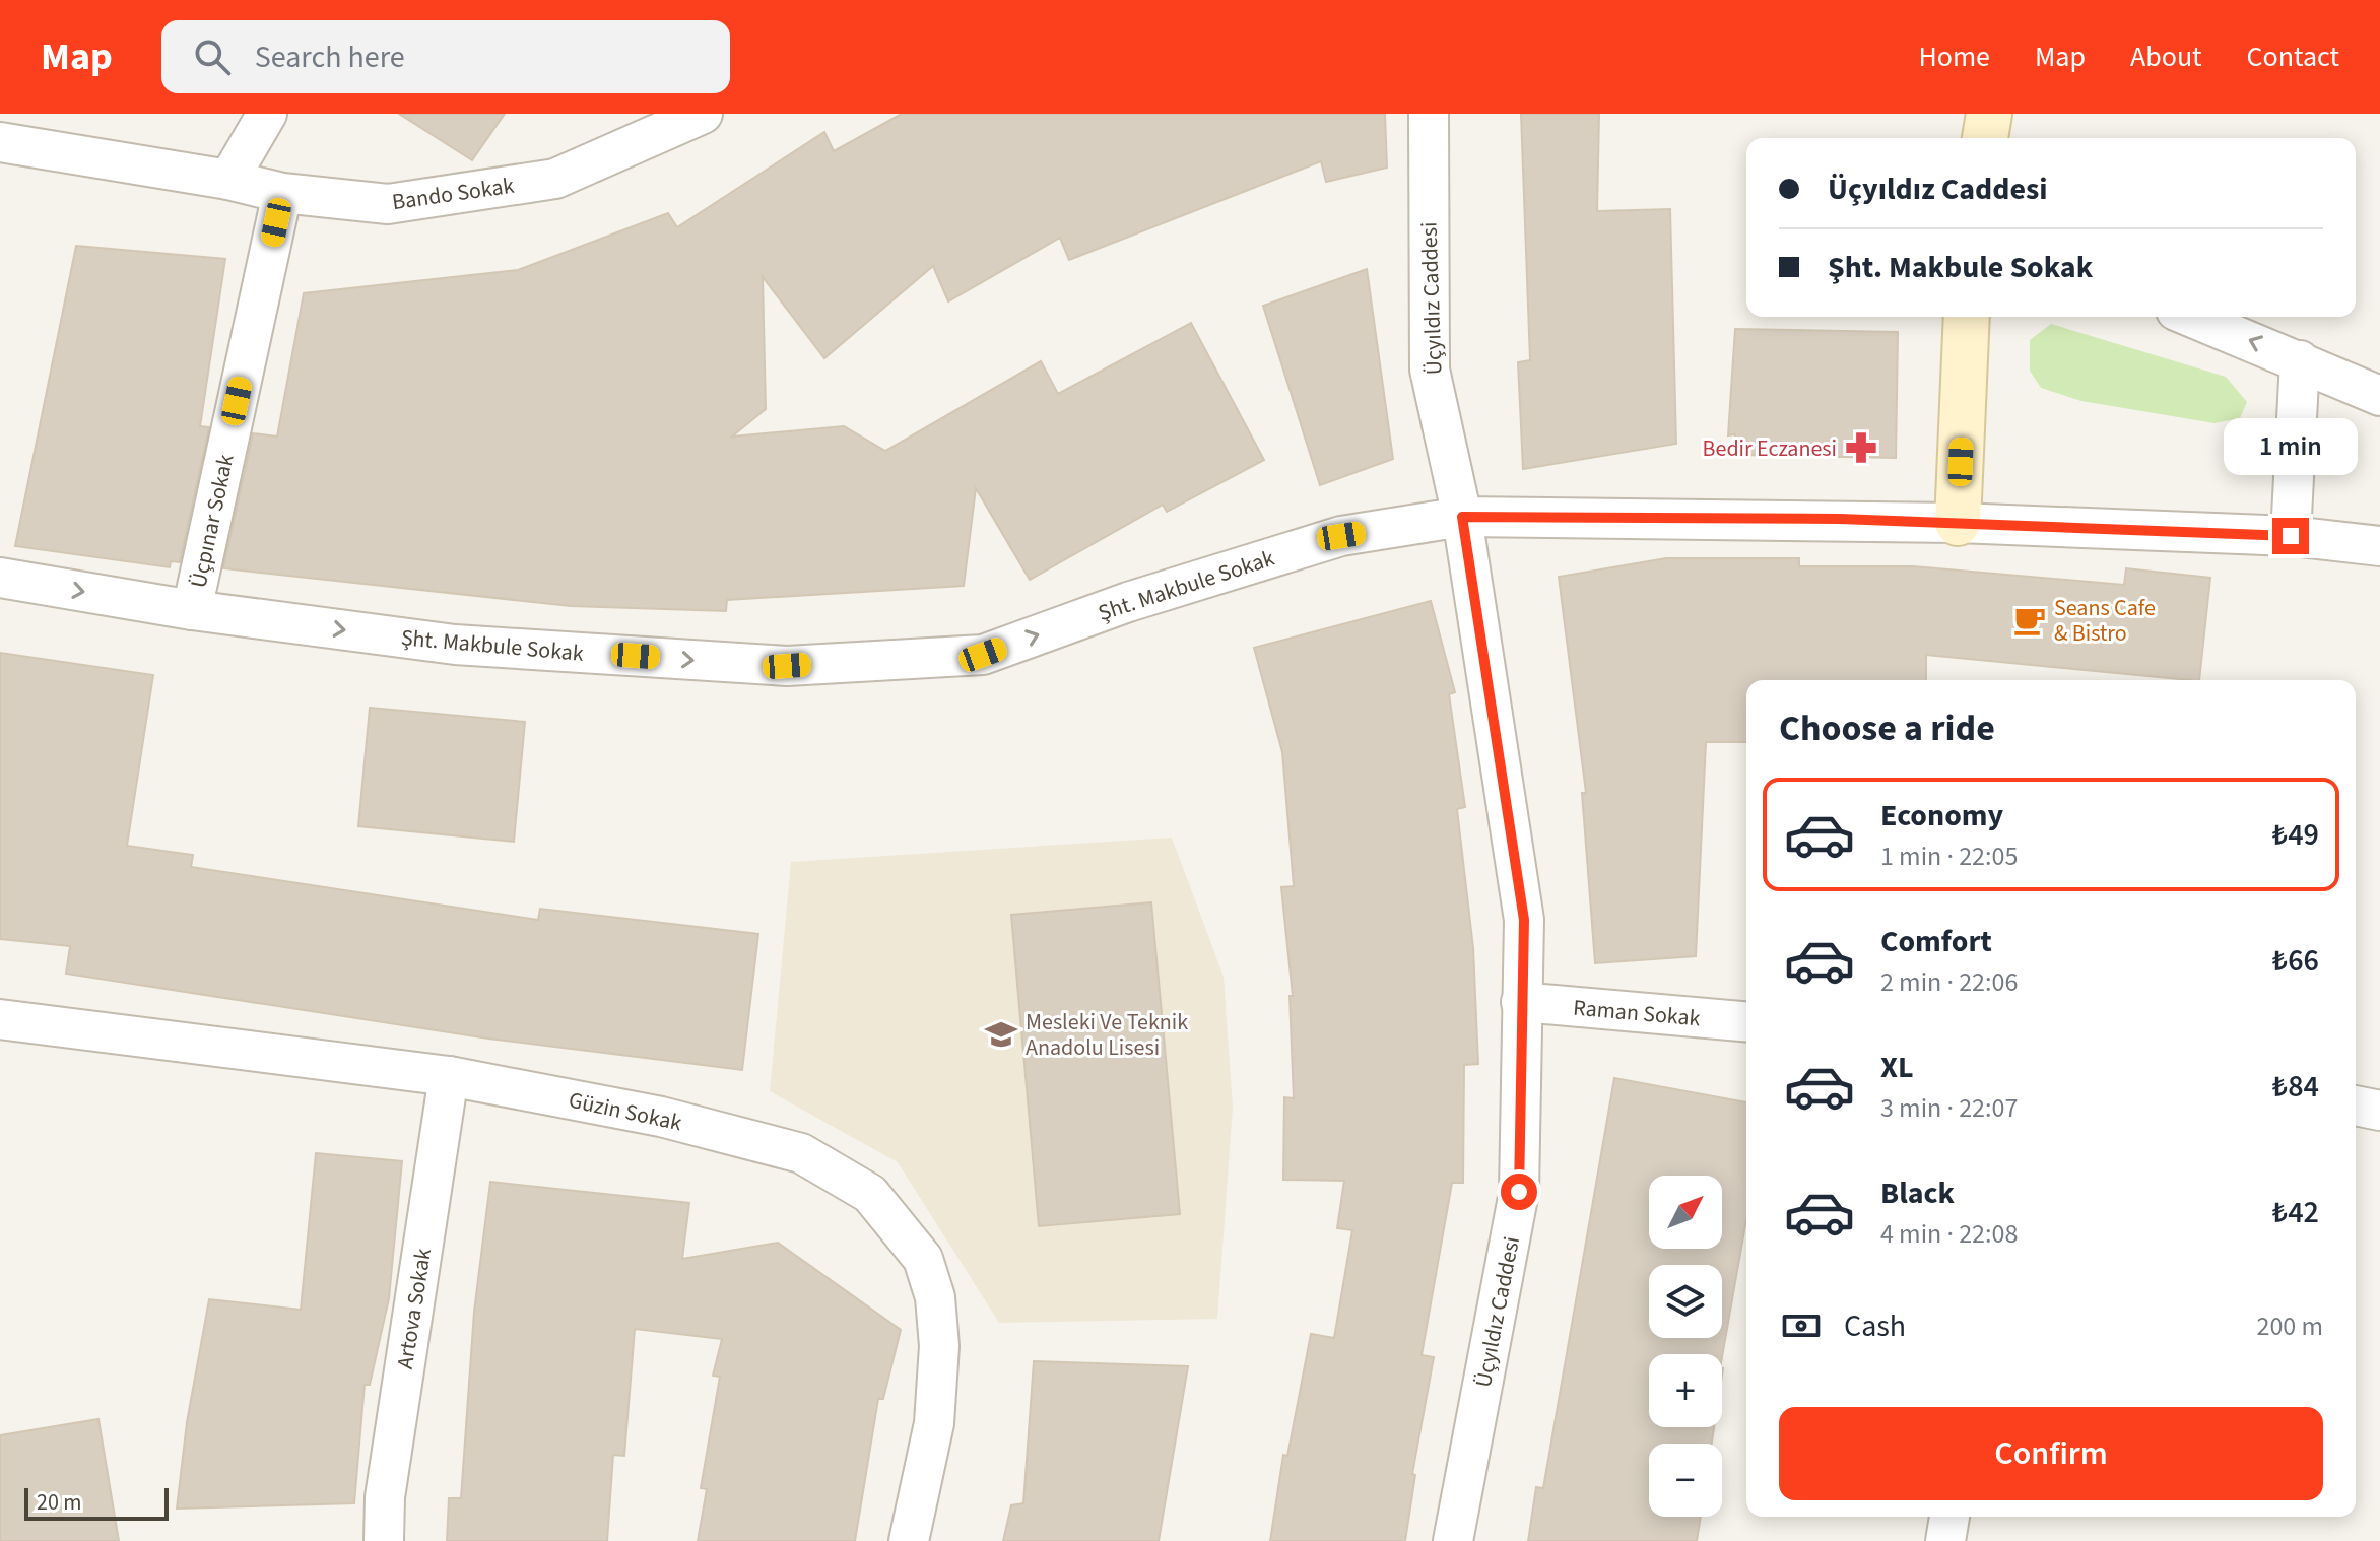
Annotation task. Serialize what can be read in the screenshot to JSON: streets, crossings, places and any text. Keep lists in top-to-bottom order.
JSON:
{
  "streets": {
    "street": [
      "Bando Sokak",
      "Üçyıldız Caddesi",
      "Üçpınar Sokak",
      "Şht. Makbule Sokak",
      "Raman Sokak",
      "Güzin Sokak",
      "Artova Sokak"
    ]
  },
  "crossings": [
    ["Bando Sokak", "Üçpınar Sokak"],
    ["Üçyıldız Caddesi", "Şht. Makbule Sokak"],
    ["Üçyıldız Caddesi", "Raman Sokak"],
    ["Üçpınar Sokak", "Şht. Makbule Sokak"],
    ["Güzin Sokak", "Artova Sokak"]
  ],
  "one_way": ["Şht. Makbule Sokak"],
  "places": {
    "pharmacy": ["Bedir Eczanesi"],
    "cafe": ["Seans Cafe & Bistro"],
    "school or university": ["Mesleki Ve Teknik Anadolu Lisesi"]
  },
  "scale_bar": "20 m",
  "north": "top right",
  "page": {
    "header": "Map",
    "search": "Search here",
    "nav": [
      "Home",
      "Map",
      "About",
      "Contact"
    ],
    "banner": ["Üçyıldız Caddesi", "Şht. Makbule Sokak"],
    "bubble": "1 min",
    "heading": "Choose a ride",
    "list": [
      {
        "name": "Economy",
        "note": "1 min · 22:05",
        "value": "₺49"
      },
      {
        "name": "Comfort",
        "note": "2 min · 22:06",
        "value": "₺66"
      },
      {
        "name": "XL",
        "note": "3 min · 22:07",
        "value": "₺84"
      },
      {
        "name": "Black",
        "note": "4 min · 22:08",
        "value": "₺42"
      }
    ],
    "map_buttons": ["+", "−"],
    "pay": ["Cash", "200 m"],
    "buttons": "Confirm",
    "scale": "20 m"
  }
}
